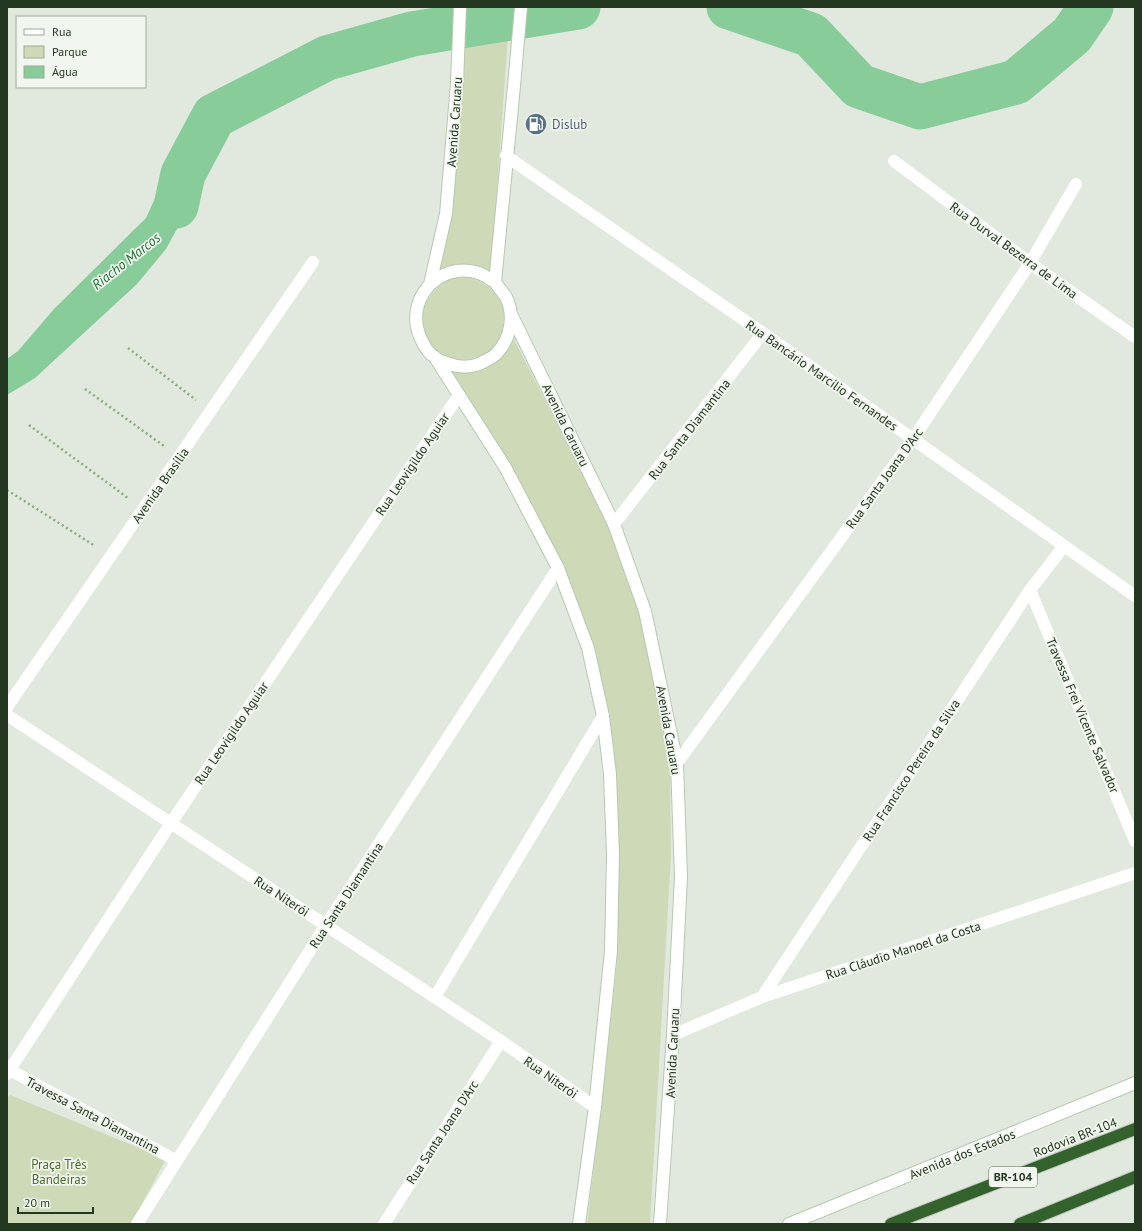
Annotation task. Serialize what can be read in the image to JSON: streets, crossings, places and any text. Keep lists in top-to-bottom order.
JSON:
{
  "streets": {
    "highway": ["Rodovia BR-104", "BR-104"],
    "street": [
      "Avenida Caruaru",
      "Rua Durval Bezerra de Lima",
      "Rua Bancário Marcílio Fernandes",
      "Rua Santa Diamantina",
      "Rua Leovigildo Aguiar",
      "Rua Santa Joana D'Arc",
      "Avenida Brasília",
      "Travessa Frei Vicente Salvador",
      "Rua Francisco Pereira da Silva",
      "Rua Niterói",
      "Rua Cláudio Manoel da Costa",
      "Travessa Santa Diamantina",
      "Avenida dos Estados"
    ]
  },
  "crossings": [
    ["Avenida Caruaru", "Rua Santa Diamantina"],
    ["Avenida Caruaru", "Rua Leovigildo Aguiar"],
    ["Avenida Caruaru", "Rua Santa Joana D'Arc"],
    ["Avenida Caruaru", "Rua Niterói"],
    ["Avenida Caruaru", "Rua Cláudio Manoel da Costa"],
    ["Rua Durval Bezerra de Lima", "Rua Santa Joana D'Arc"],
    ["Rua Bancário Marcílio Fernandes", "Rua Santa Diamantina"],
    ["Rua Bancário Marcílio Fernandes", "Rua Santa Joana D'Arc"],
    ["Rua Bancário Marcílio Fernandes", "Rua Francisco Pereira da Silva"],
    ["Rua Santa Diamantina", "Rua Niterói"],
    ["Rua Santa Diamantina", "Travessa Santa Diamantina"],
    ["Rua Leovigildo Aguiar", "Rua Niterói"],
    ["Rua Leovigildo Aguiar", "Travessa Santa Diamantina"],
    ["Rua Santa Joana D'Arc", "Rua Niterói"],
    ["Travessa Frei Vicente Salvador", "Rua Francisco Pereira da Silva"],
    ["Rua Francisco Pereira da Silva", "Rua Cláudio Manoel da Costa"]
  ],
  "water": ["Riacho Marcos"],
  "parks": ["Praça Três Bandeiras"],
  "places": {
    "fuel station": ["Dislub"]
  },
  "legend": ["Rua", "Parque", "Água"],
  "scale_bar": "20 m"
}
